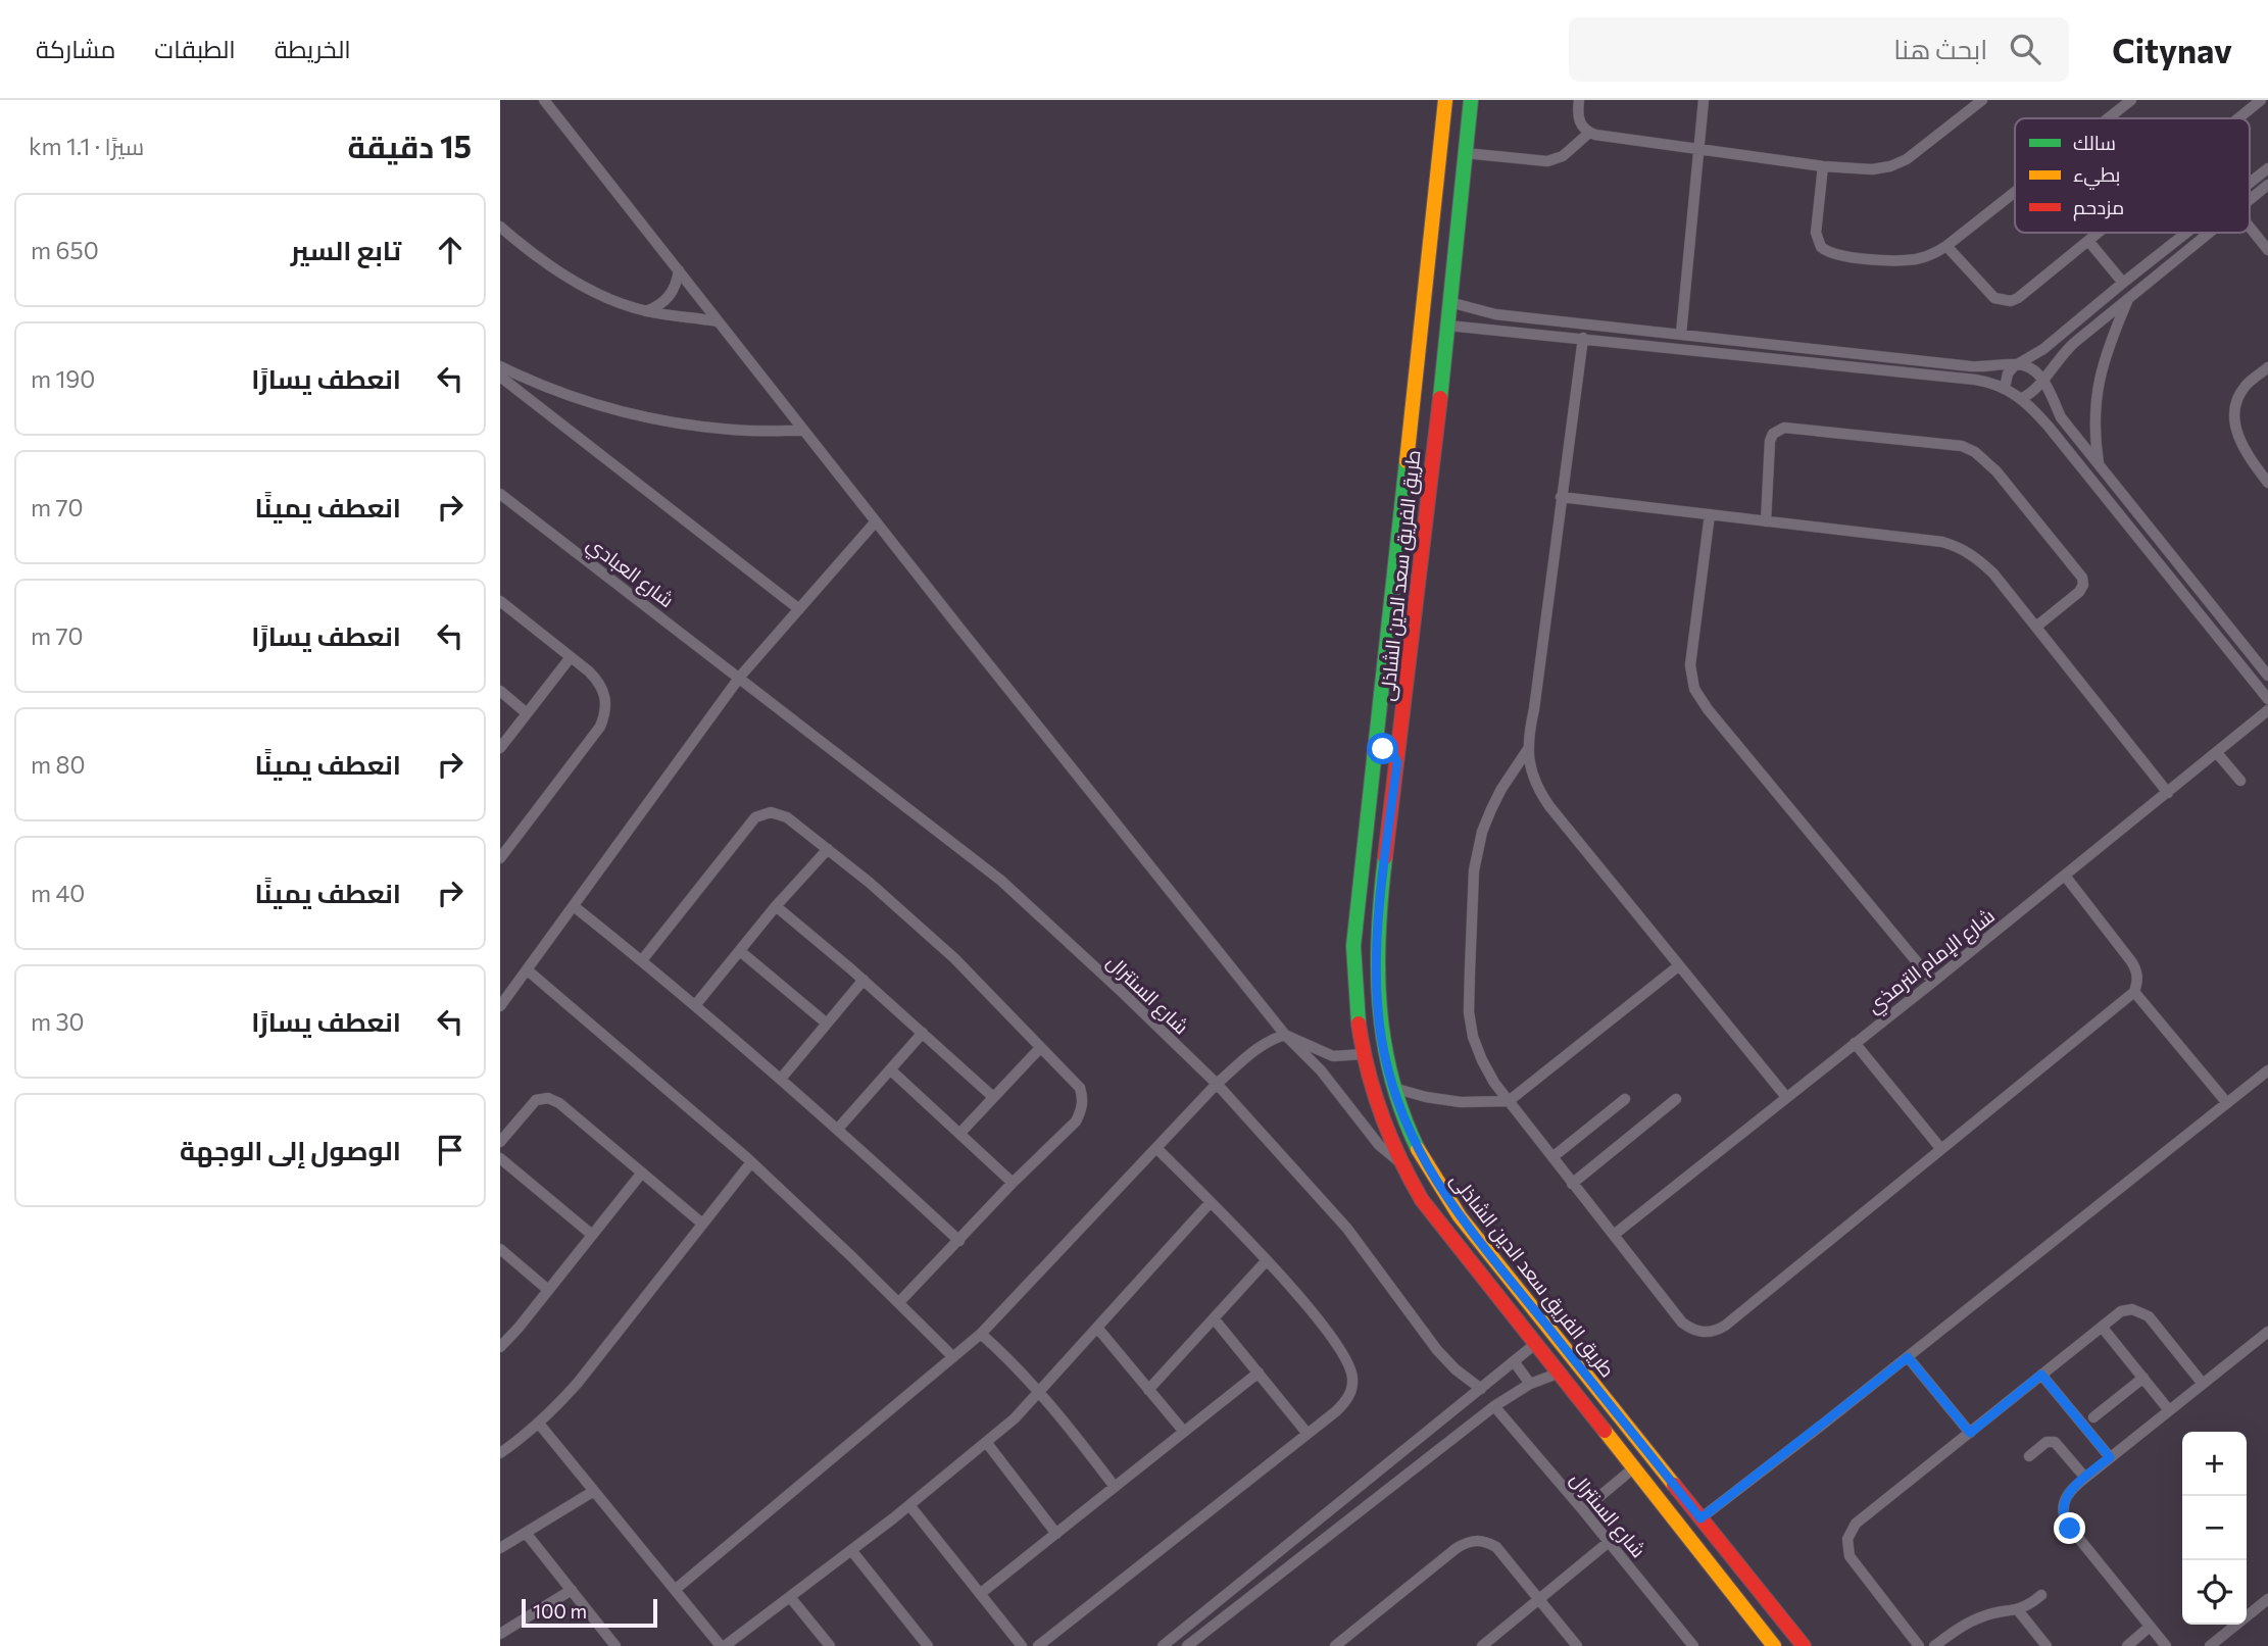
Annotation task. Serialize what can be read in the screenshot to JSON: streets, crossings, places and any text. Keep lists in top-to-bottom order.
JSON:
{
  "streets": {
    "street": [
      "شارع العبادي",
      "طريق الفريق سعد الدين الشاذلى",
      "شارع الإمام الترمذي",
      "شارع السنترال"
    ]
  },
  "crossings": [
    ["شارع العبادي", "شارع السنترال"]
  ],
  "legend": ["سالك", "بطيء", "مزدحم"],
  "scale_bar": "100 m",
  "page": {
    "header": "Citynav",
    "search": "ابحث هنا",
    "nav": ["الخريطة", "الطبقات", "مشاركة"],
    "heading": ["15 دقيقة", "سيرًا · 1.1 km"],
    "list": [
      ["تابع السير", "650 m"],
      ["انعطف يسارًا", "190 m"],
      ["انعطف يمينًا", "70 m"],
      ["انعطف يسارًا", "70 m"],
      ["انعطف يمينًا", "80 m"],
      ["انعطف يمينًا", "40 m"],
      ["انعطف يسارًا", "30 m"],
      "الوصول إلى الوجهة"
    ],
    "map_buttons": ["+", "−"],
    "scale": "100 m"
  }
}
